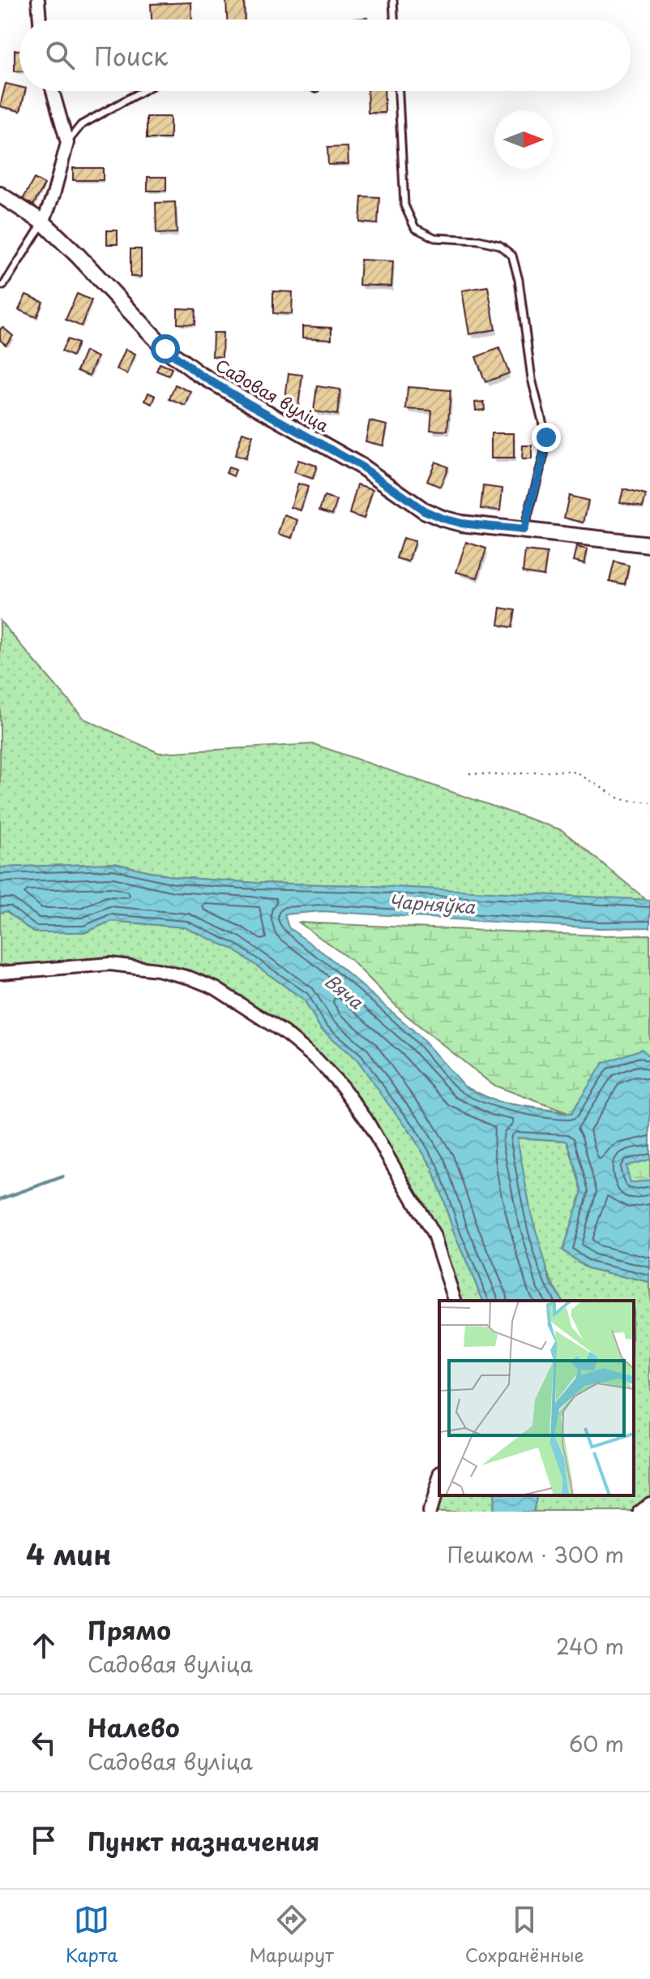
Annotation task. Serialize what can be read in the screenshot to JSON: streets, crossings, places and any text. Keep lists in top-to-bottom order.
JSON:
{
  "streets": {
    "street": ["Садовая вуліца"]
  },
  "water": ["Чарняўка", "Вяча"],
  "north": "right",
  "page": {
    "search": "Поиск",
    "heading": ["4 мин", "Пешком · 300 m"],
    "list": [
      ["Прямо", "Садовая вуліца", "240 m"],
      ["Налево", "Садовая вуліца", "60 m"],
      "Пункт назначения"
    ],
    "nav": ["Карта", "Маршрут", "Сохранённые"]
  }
}
